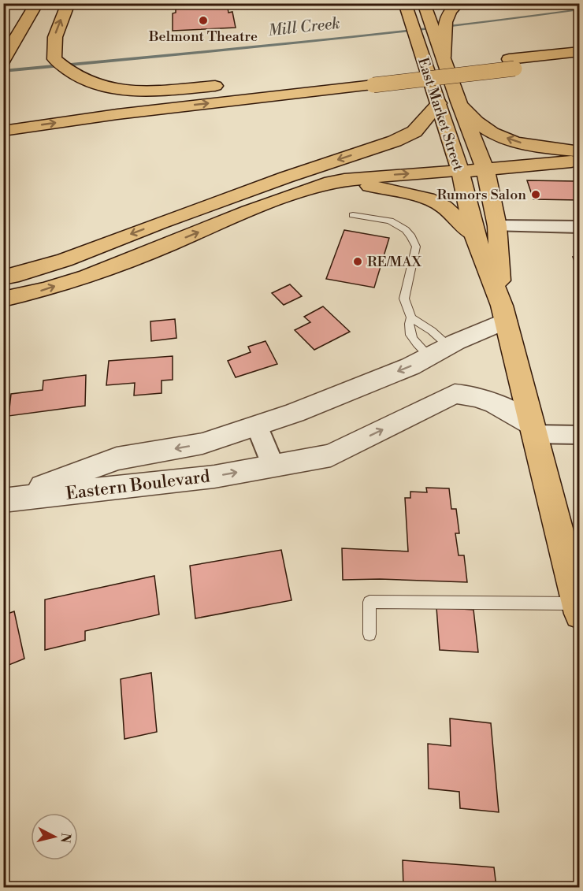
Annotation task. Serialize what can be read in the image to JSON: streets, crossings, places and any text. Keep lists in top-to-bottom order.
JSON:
{
  "streets": {
    "main road": ["East Market Street"],
    "street": ["Eastern Boulevard"]
  },
  "crossings": [
    ["East Market Street", "Eastern Boulevard"]
  ],
  "water": ["Mill Creek"],
  "places": ["Belmont Theatre", "Rumors Salon", "RE/MAX"],
  "north": "right"
}
